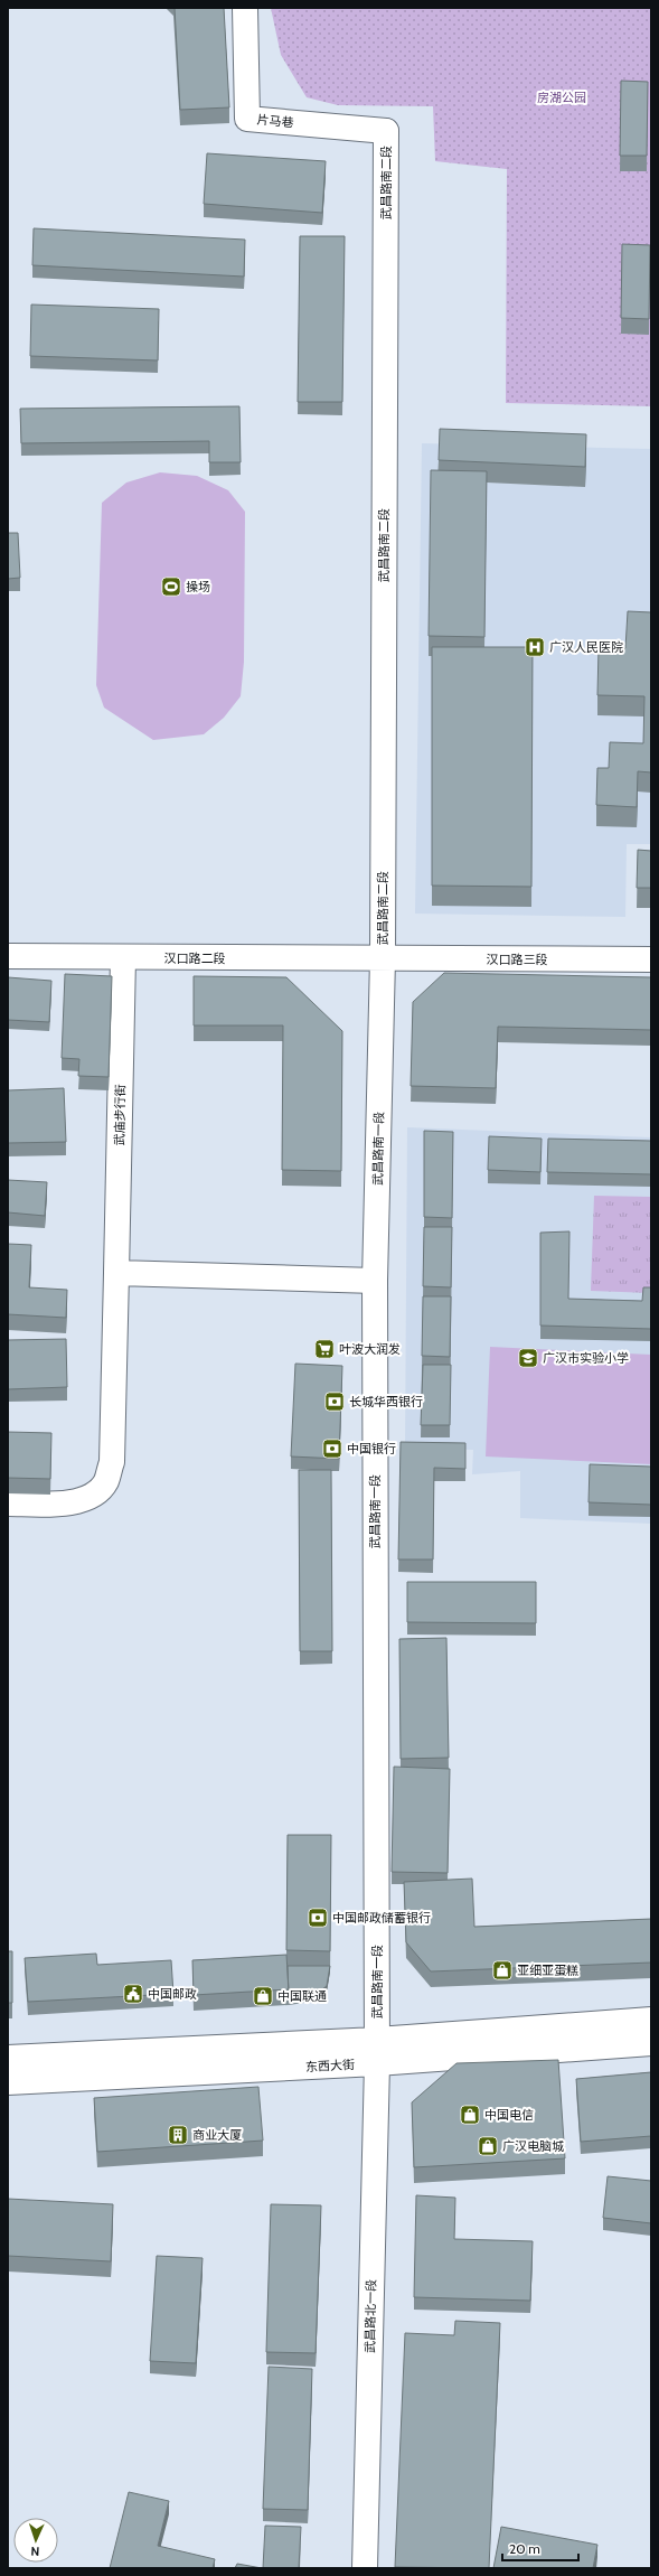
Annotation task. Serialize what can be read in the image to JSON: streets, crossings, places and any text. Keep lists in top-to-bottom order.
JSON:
{
  "streets": {
    "street": [
      "片马巷",
      "武昌路南二段",
      "汉口路二段",
      "汉口路三段",
      "武庙步行街",
      "武昌路南一段",
      "东西大街",
      "武昌路北一段"
    ]
  },
  "crossings": [
    ["片马巷", "武昌路南二段"],
    ["武昌路南二段", "汉口路二段"],
    ["武昌路南二段", "汉口路三段"],
    ["武昌路南二段", "武昌路南一段"],
    ["汉口路二段", "汉口路三段"],
    ["汉口路二段", "武庙步行街"],
    ["汉口路二段", "武昌路南一段"],
    ["汉口路三段", "武昌路南一段"],
    ["武昌路南一段", "东西大街"],
    ["武昌路南一段", "武昌路北一段"],
    ["东西大街", "武昌路北一段"]
  ],
  "parks": ["房湖公园"],
  "places": {
    "sports": ["操场"],
    "hospital": ["广汉人民医院"],
    "supermarket": ["叶波大润发"],
    "school or university": ["广汉市实验小学"],
    "bank": ["长城华西银行", "中国银行", "中国邮政储蓄银行"],
    "shop": [
      "亚细亚蛋糕",
      "中国联通",
      "中国电信",
      "广汉电脑城"
    ],
    "public building": ["中国邮政"],
    "building": ["商业大厦"]
  },
  "scale_bar": "20 m",
  "north": "bottom"
}
